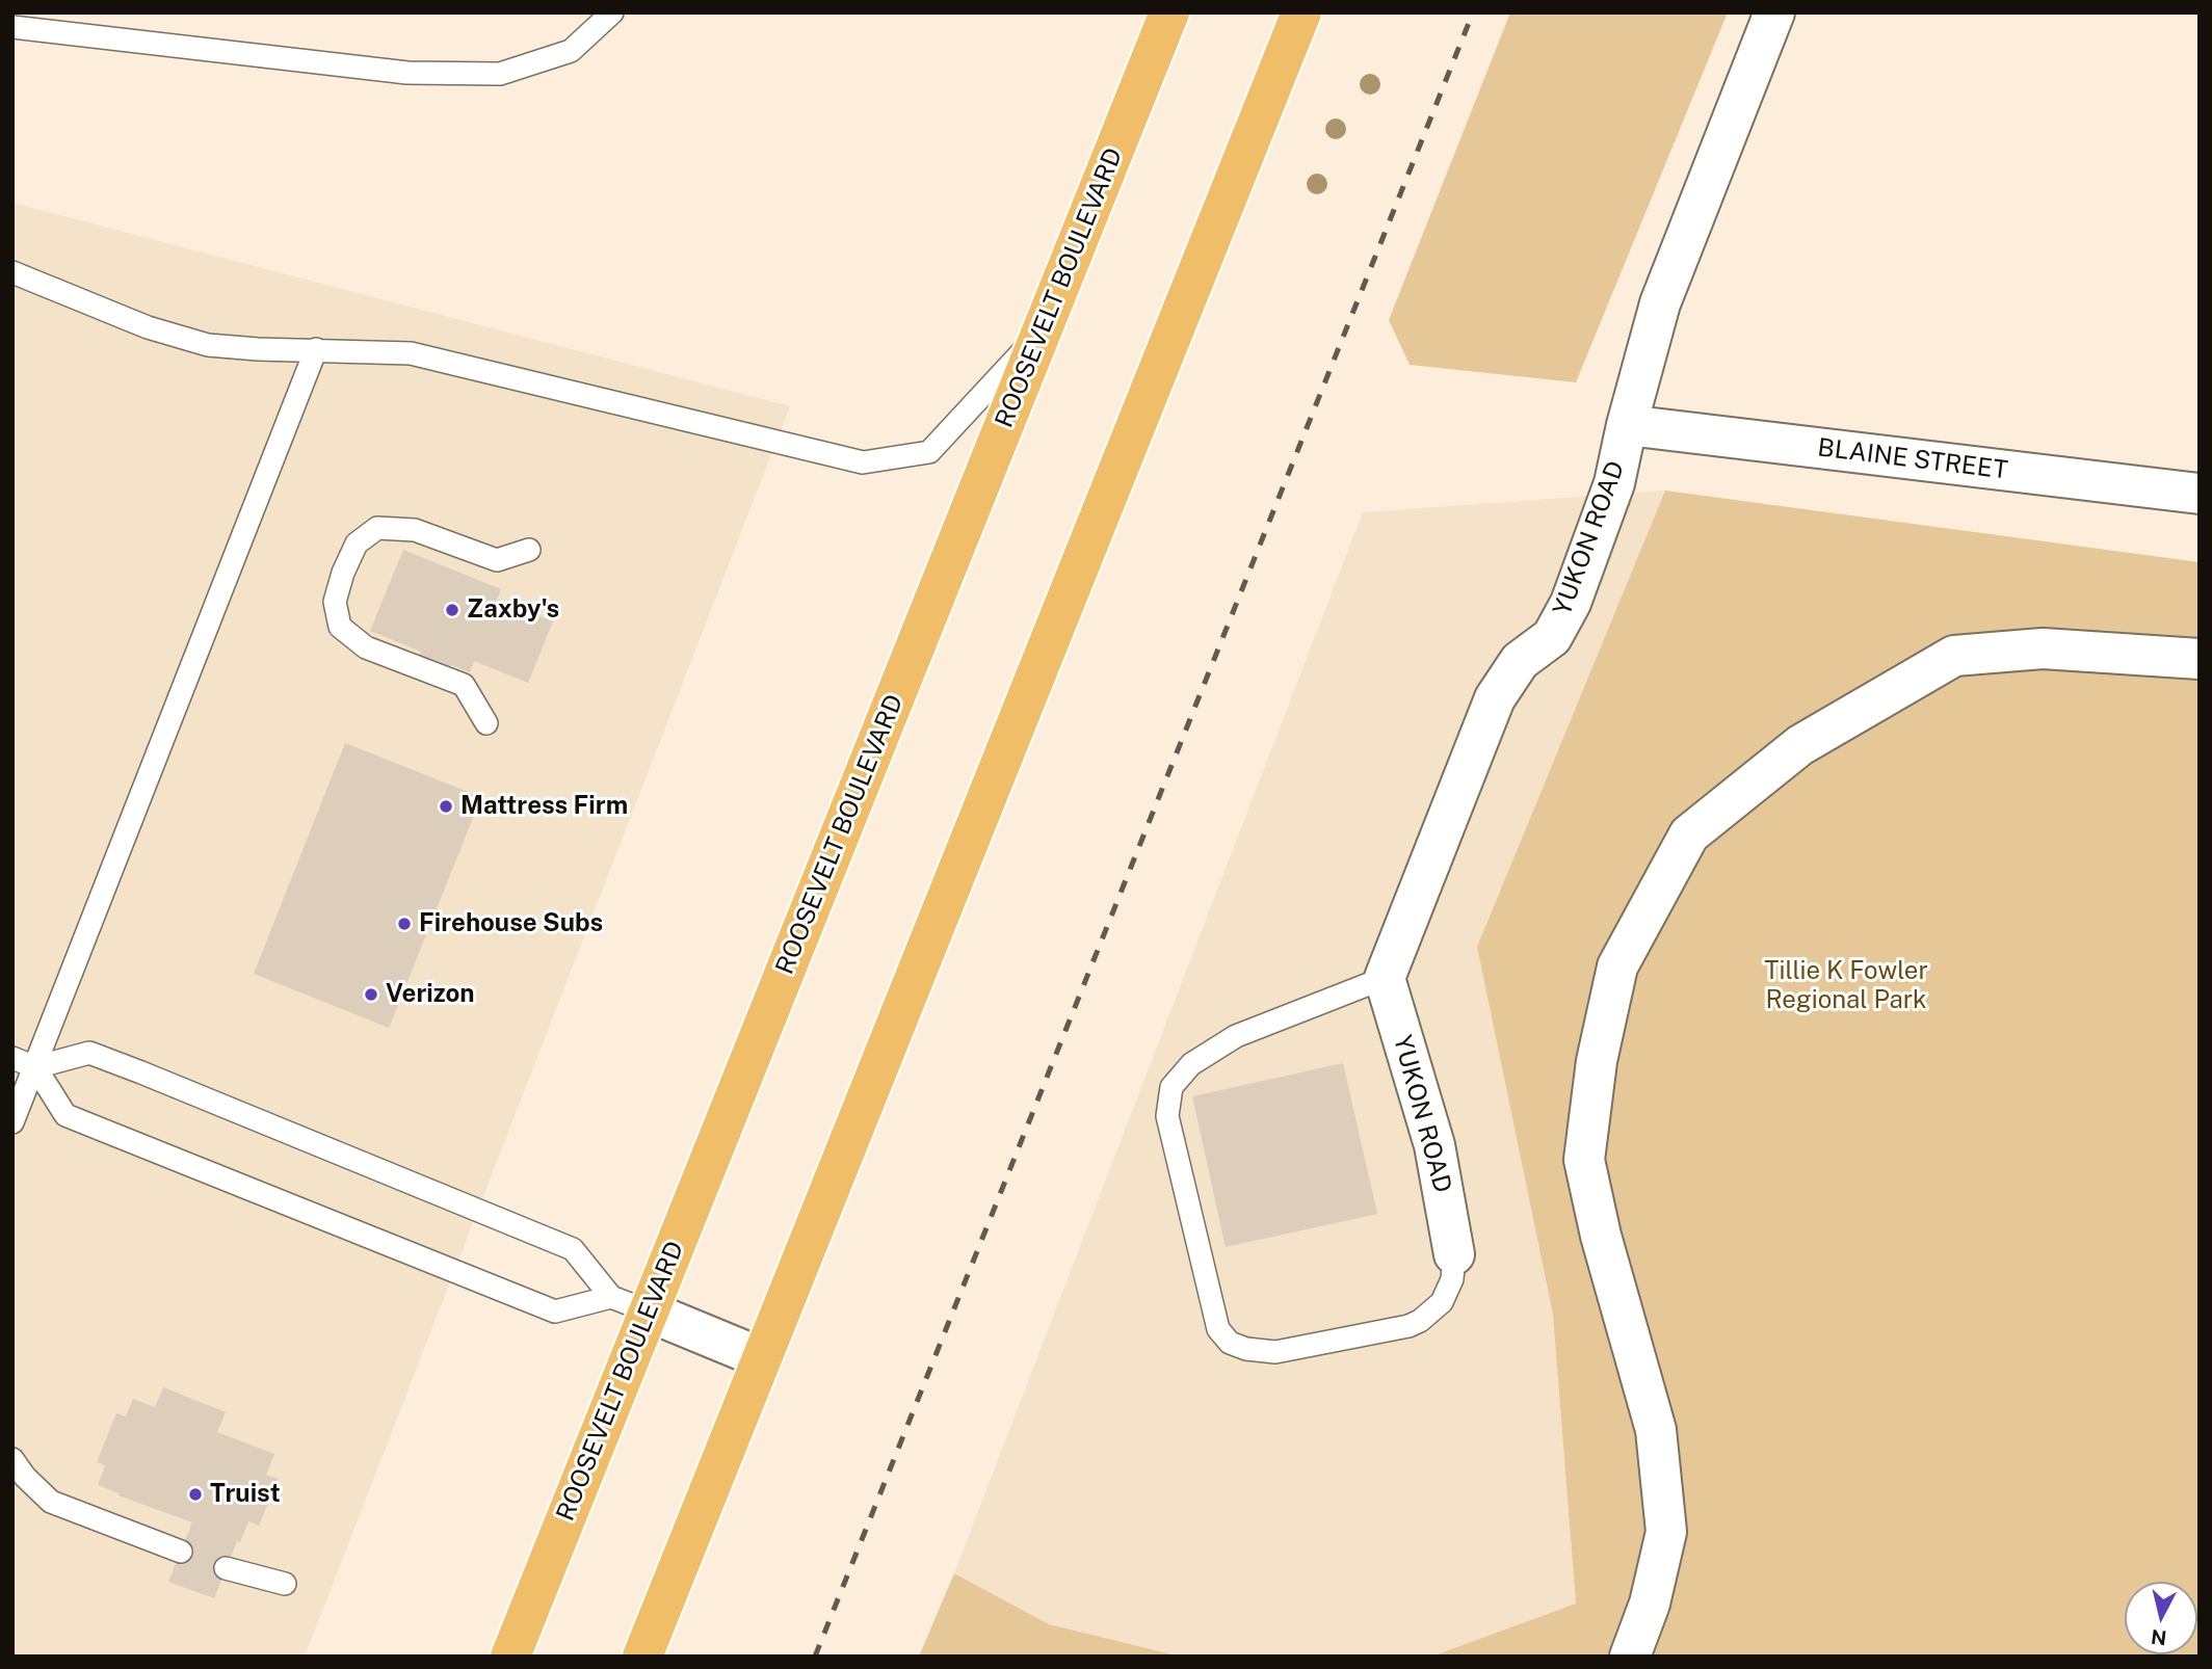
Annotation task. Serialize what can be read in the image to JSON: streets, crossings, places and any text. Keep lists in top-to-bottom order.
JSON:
{
  "streets": {
    "highway": ["ROOSEVELT BOULEVARD"],
    "street": ["BLAINE STREET", "YUKON ROAD"]
  },
  "crossings": [
    ["BLAINE STREET", "YUKON ROAD"]
  ],
  "parks": ["Tillie K Fowler Regional Park"],
  "places": [
    "Zaxby's",
    "Mattress Firm",
    "Firehouse Subs",
    "Verizon",
    "Truist"
  ],
  "north": "bottom"
}
